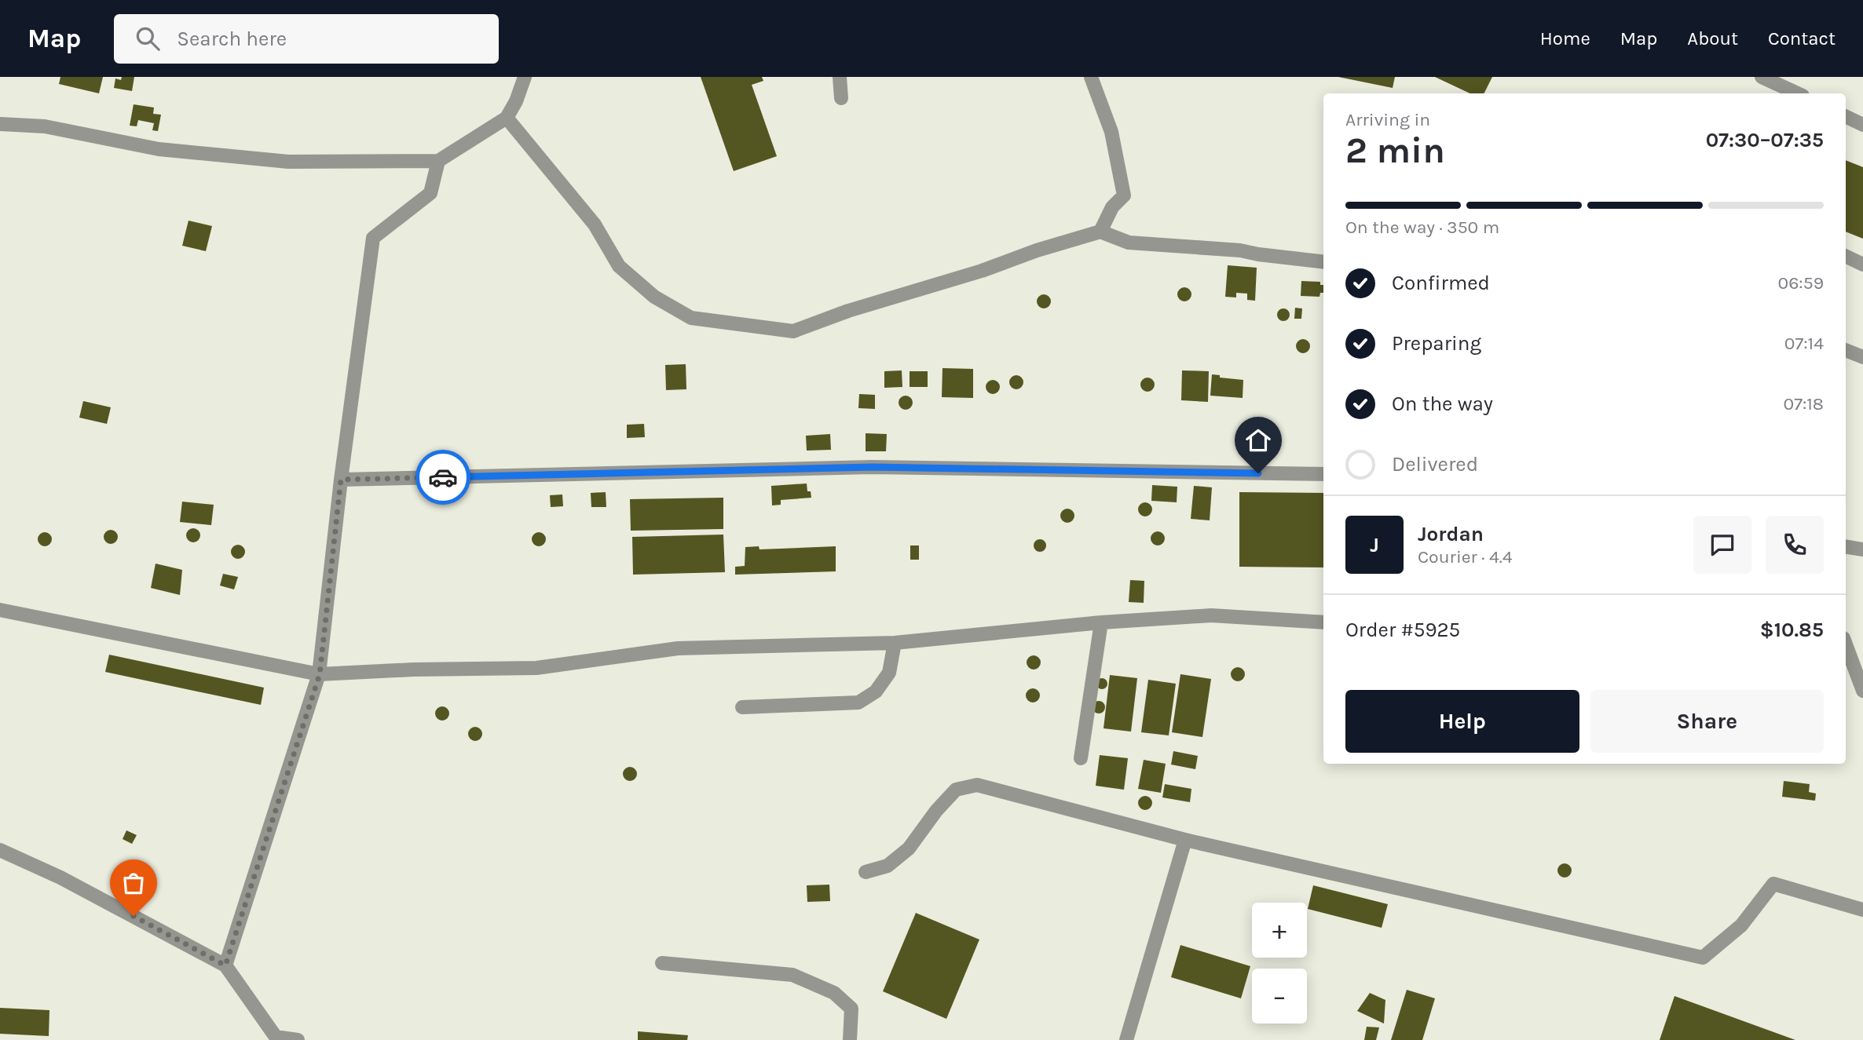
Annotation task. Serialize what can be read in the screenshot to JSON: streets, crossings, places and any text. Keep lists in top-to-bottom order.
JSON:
{
  "page": {
    "header": "Map",
    "search": "Search here",
    "nav": [
      "Home",
      "Map",
      "About",
      "Contact"
    ],
    "heading": ["2 min", "Arriving in", "07:30–07:35"],
    "panel": [
      "Jordan",
      "Courier · 4.4",
      "Order #5925",
      "$10.85"
    ],
    "bar": "On the way · 350 m",
    "list": [
      ["Confirmed", "06:59"],
      ["Preparing", "07:14"],
      ["On the way", "07:18"],
      "Delivered"
    ],
    "round": "J",
    "buttons": ["Help", "Share"],
    "map_buttons": ["+", "−"]
  }
}
